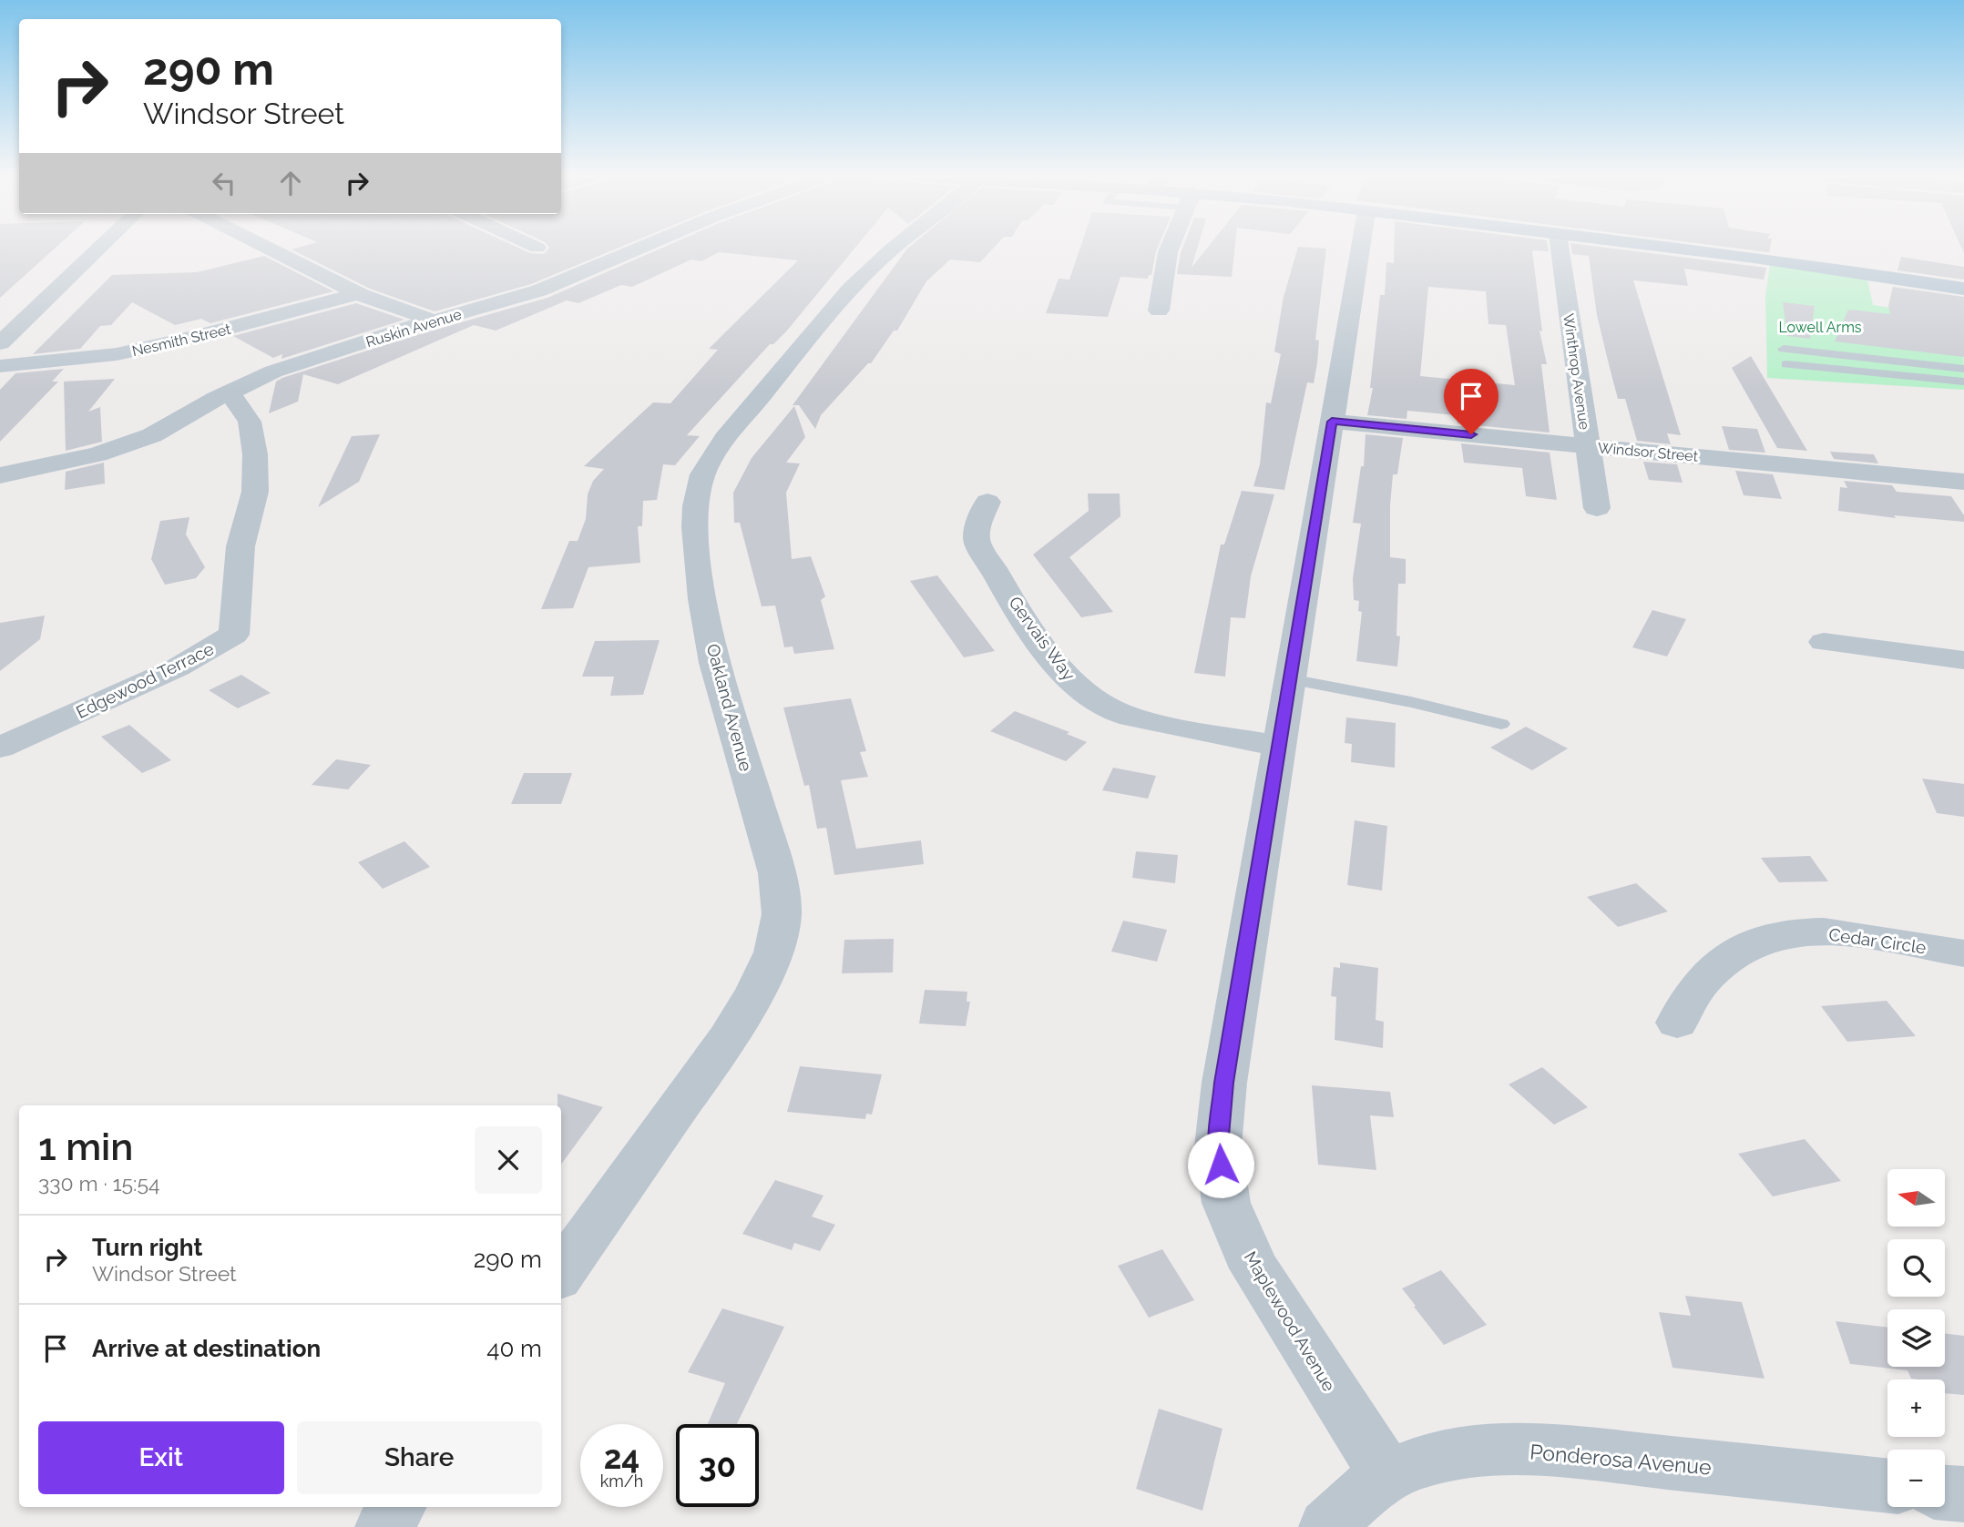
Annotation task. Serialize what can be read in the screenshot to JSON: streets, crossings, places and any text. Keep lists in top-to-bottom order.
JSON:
{
  "streets": {
    "street": [
      "Ruskin Avenue",
      "Nesmith Street",
      "Winthrop Avenue",
      "Windsor Street",
      "Gervais Way",
      "Edgewood Terrace",
      "Oakland Avenue",
      "Cedar Circle",
      "Maplewood Avenue",
      "Ponderosa Avenue"
    ]
  },
  "crossings": [
    ["Ruskin Avenue", "Edgewood Terrace"],
    ["Winthrop Avenue", "Windsor Street"],
    ["Windsor Street", "Maplewood Avenue"],
    ["Gervais Way", "Maplewood Avenue"],
    ["Maplewood Avenue", "Ponderosa Avenue"]
  ],
  "parks": ["Lowell Arms"],
  "north": "left",
  "page": {
    "turn": ["290 m", "Windsor Street"],
    "heading": ["1 min", "330 m · 15:54"],
    "map_buttons": ["+", "−"],
    "list": [
      {
        "name": "Turn right",
        "note": "Windsor Street",
        "value": "290 m"
      },
      {
        "name": "Arrive at destination",
        "value": "40 m"
      }
    ],
    "buttons": ["Exit", "Share"],
    "speed": "24 km/h",
    "limit": "30"
  }
}
